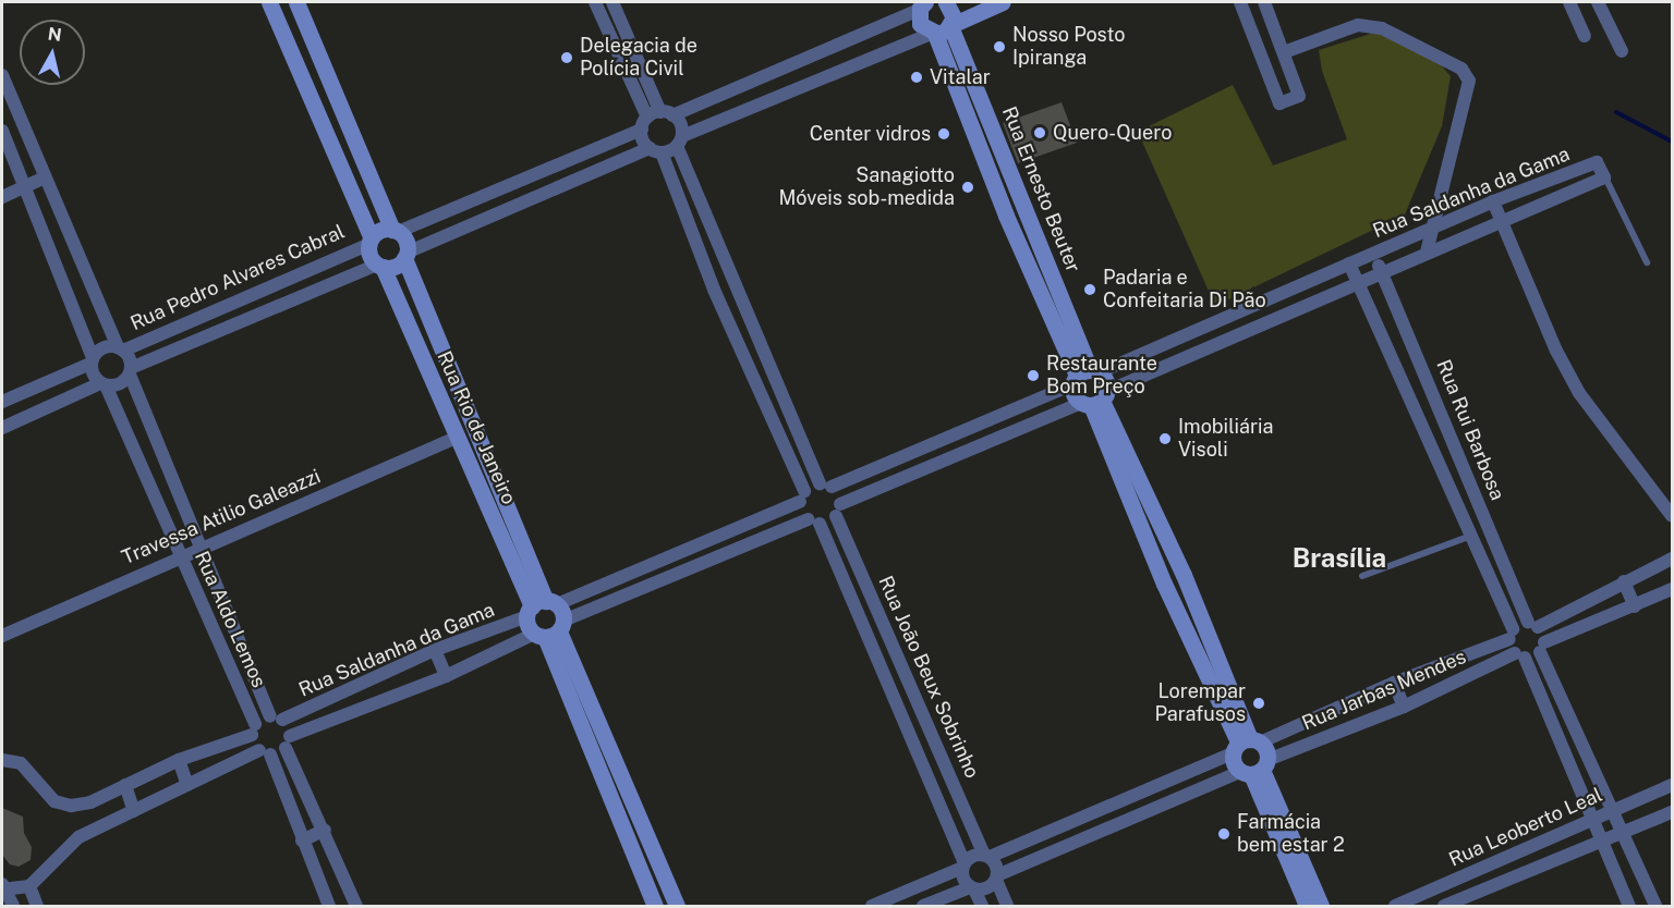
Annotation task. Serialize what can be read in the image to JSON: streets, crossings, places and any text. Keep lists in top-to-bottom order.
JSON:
{
  "streets": {
    "main road": ["Rua Ernesto Beuter", "Rua Rio de Janeiro"],
    "street": [
      "Rua Saldanha da Gama",
      "Rua Pedro Alvares Cabral",
      "Rua Rui Barbosa",
      "Travessa Atilio Galeazzi",
      "Rua Aldo Lemos",
      "Rua João Beux Sobrinho",
      "Rua Jarbas Mendes",
      "Rua Leoberto Leal"
    ]
  },
  "crossings": [
    ["Rua Ernesto Beuter", "Rua Saldanha da Gama"],
    ["Rua Saldanha da Gama", "Rua Rio de Janeiro"],
    ["Rua Saldanha da Gama", "Rua Rui Barbosa"],
    ["Rua Saldanha da Gama", "Rua Aldo Lemos"],
    ["Rua Saldanha da Gama", "Rua João Beux Sobrinho"],
    ["Rua Pedro Alvares Cabral", "Rua Rio de Janeiro"],
    ["Rua Pedro Alvares Cabral", "Rua Aldo Lemos"],
    ["Rua Rio de Janeiro", "Travessa Atilio Galeazzi"],
    ["Rua Rui Barbosa", "Rua Jarbas Mendes"],
    ["Travessa Atilio Galeazzi", "Rua Aldo Lemos"],
    ["Rua João Beux Sobrinho", "Rua Jarbas Mendes"]
  ],
  "districts": ["Brasília"],
  "places": [
    "Nosso Posto Ipiranga",
    "Delegacia de Polícia Civil",
    "Vitalar",
    "Quero-Quero",
    "Center vidros",
    "Sanagiotto Móveis sob-medida",
    "Padaria e Confeitaria Di Pão",
    "Restaurante Bom Preço",
    "Imobiliária Visoli",
    "Lorempar Parafusos",
    "Farmácia bem estar 2"
  ],
  "north": "top"
}
